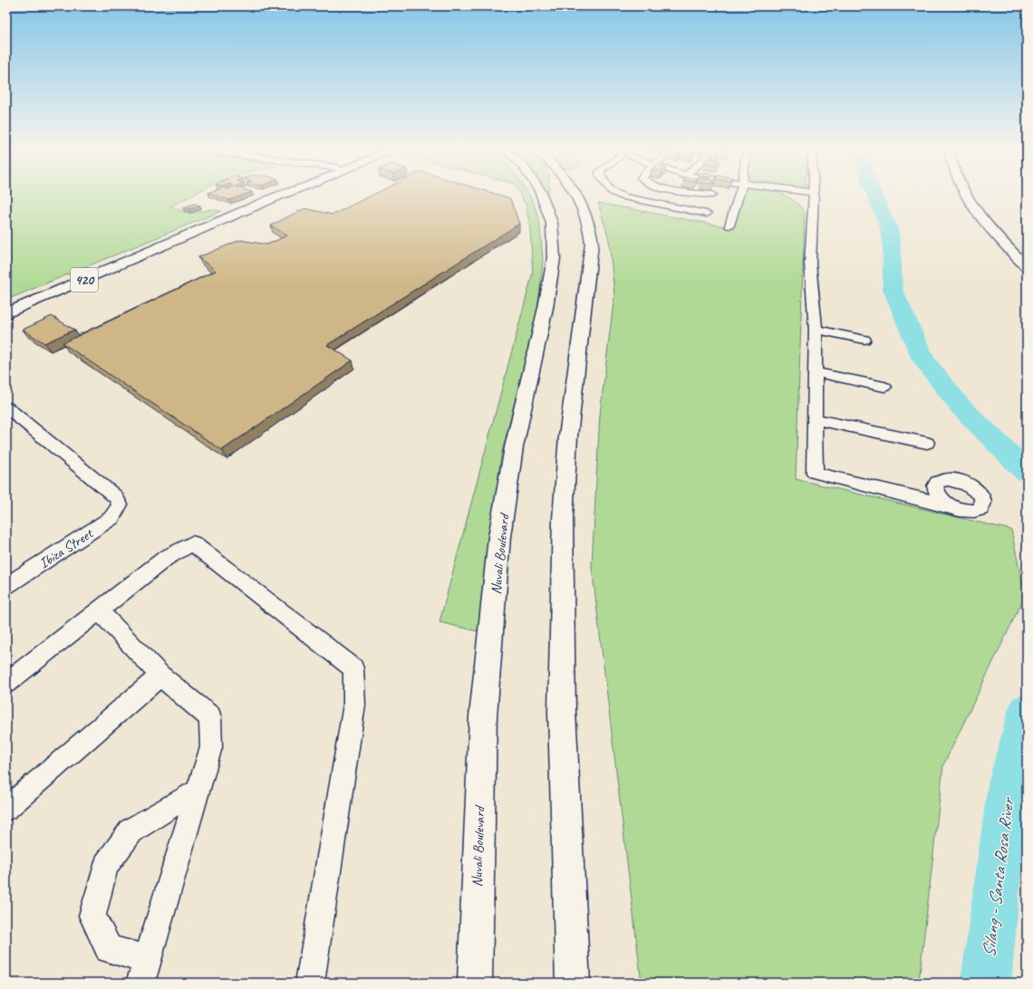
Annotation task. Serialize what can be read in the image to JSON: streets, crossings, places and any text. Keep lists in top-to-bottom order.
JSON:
{
  "streets": {
    "main road": ["420", "Nuvali Boulevard"],
    "street": ["Ibiza Street"]
  },
  "water": ["Silang - Santa Rosa River"]
}
